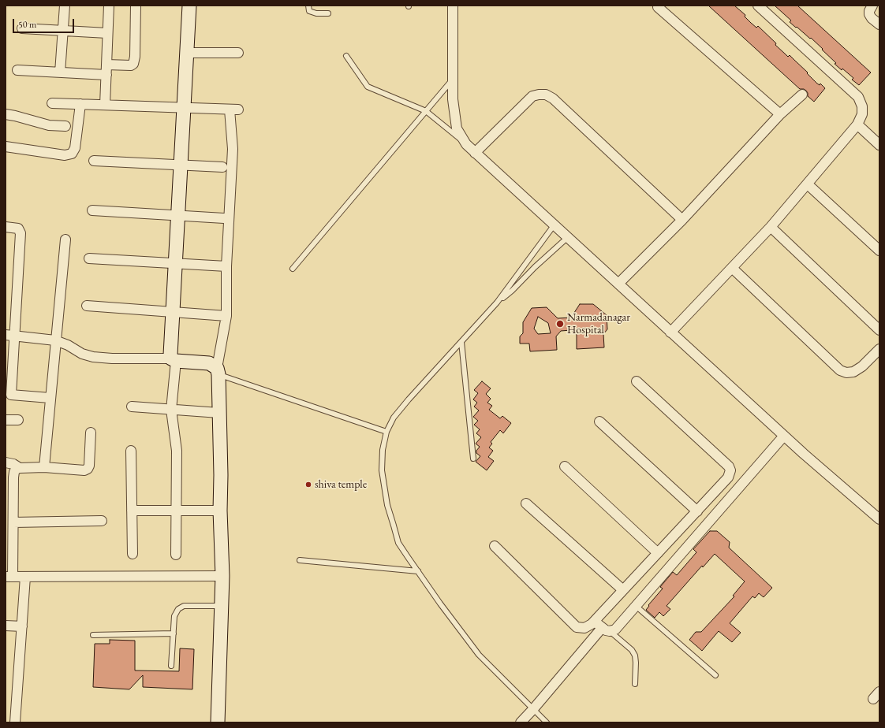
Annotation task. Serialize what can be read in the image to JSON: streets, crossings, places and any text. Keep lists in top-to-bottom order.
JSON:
{
  "places": ["Narmadanagar Hospital", "shiva temple"],
  "scale_bar": "50 m"
}
